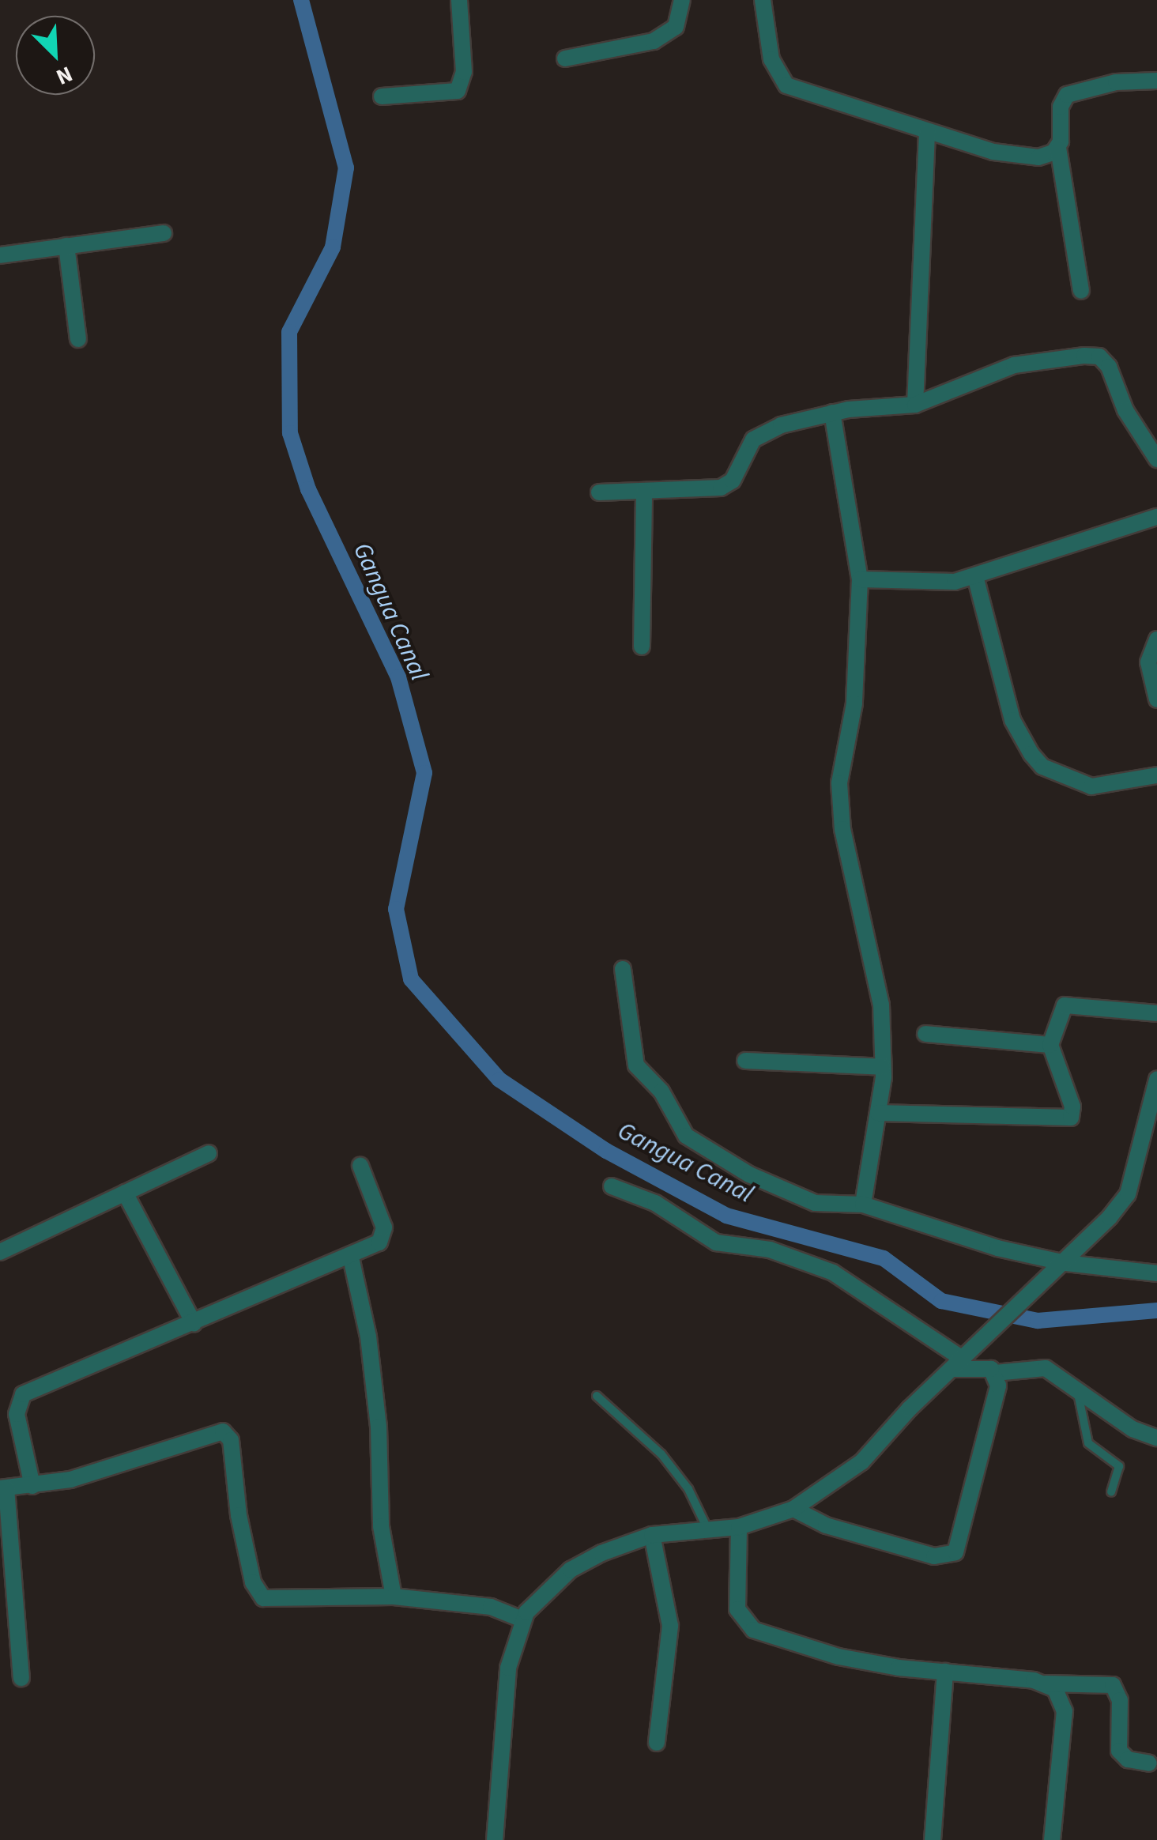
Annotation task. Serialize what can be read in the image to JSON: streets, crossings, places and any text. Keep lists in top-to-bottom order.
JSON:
{
  "water": ["Gangua Canal"],
  "north": "bottom right"
}
